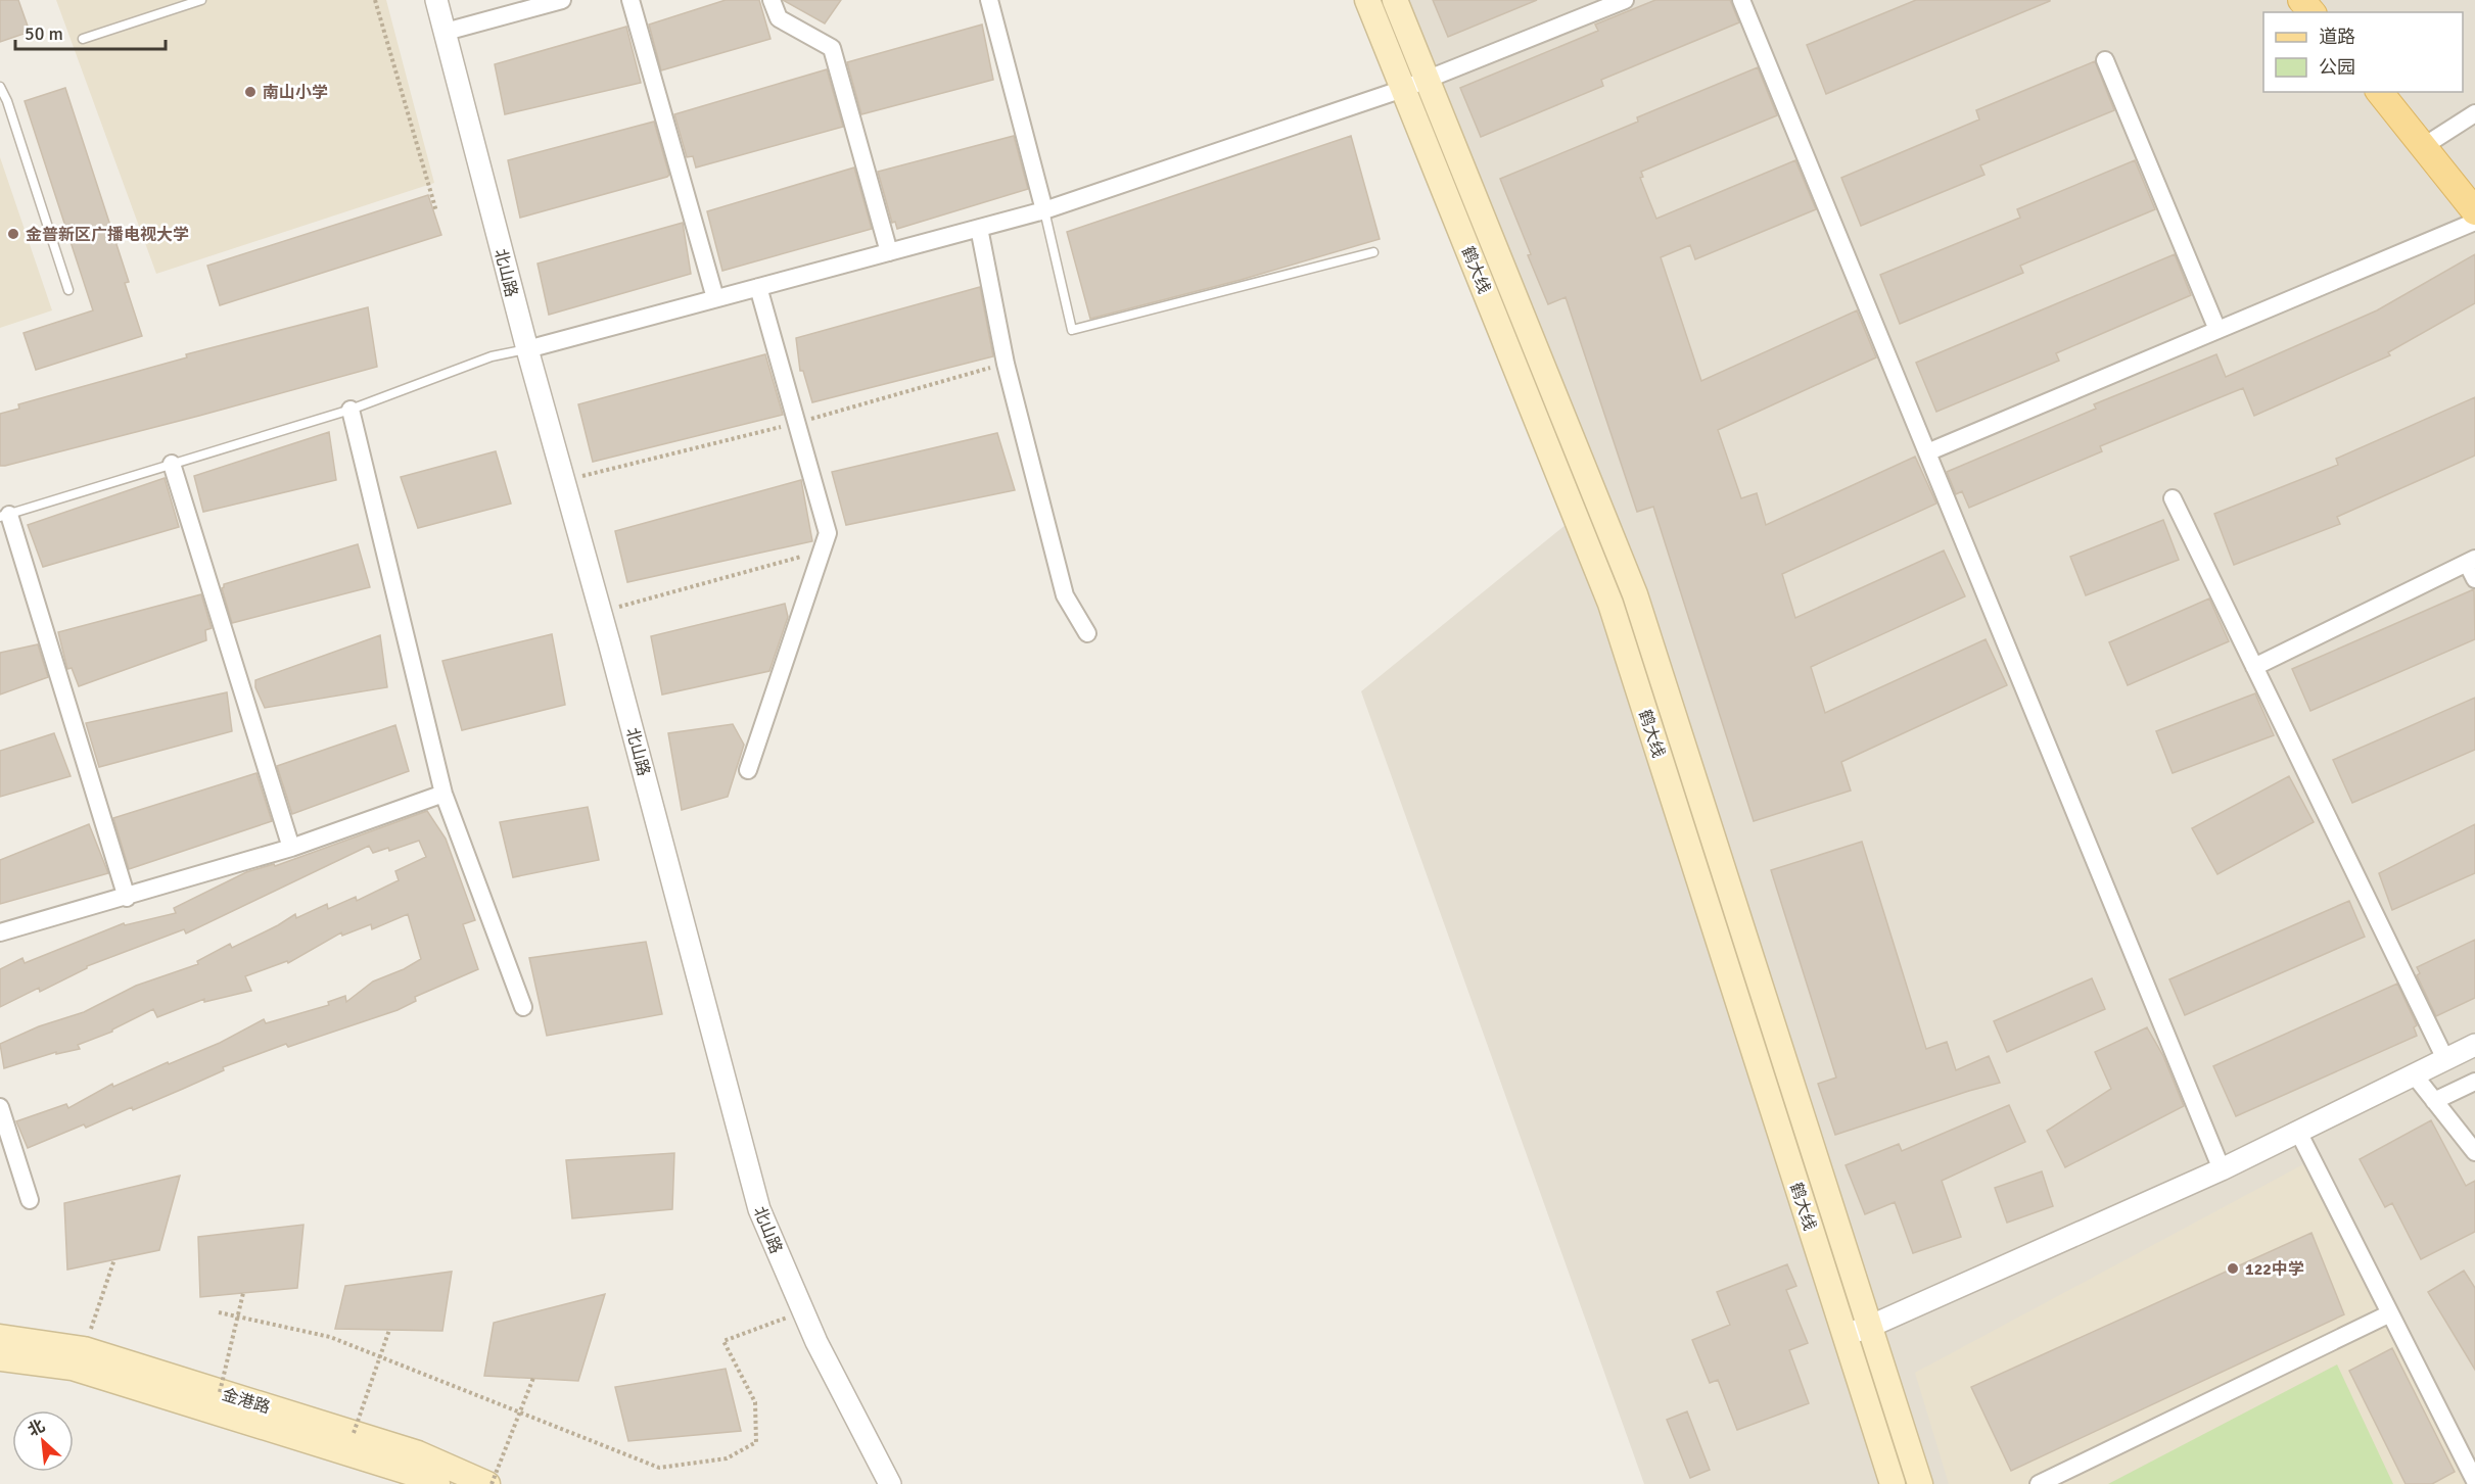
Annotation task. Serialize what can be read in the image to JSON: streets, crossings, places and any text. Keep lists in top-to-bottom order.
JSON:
{
  "streets": {
    "main road": ["鹤大线", "金港路"],
    "street": ["北山路"]
  },
  "places": ["南山小学", "金普新区广播电视大学", "122中学"],
  "legend": ["道路", "公园"],
  "scale_bar": "50 m",
  "north": "top left"
}
